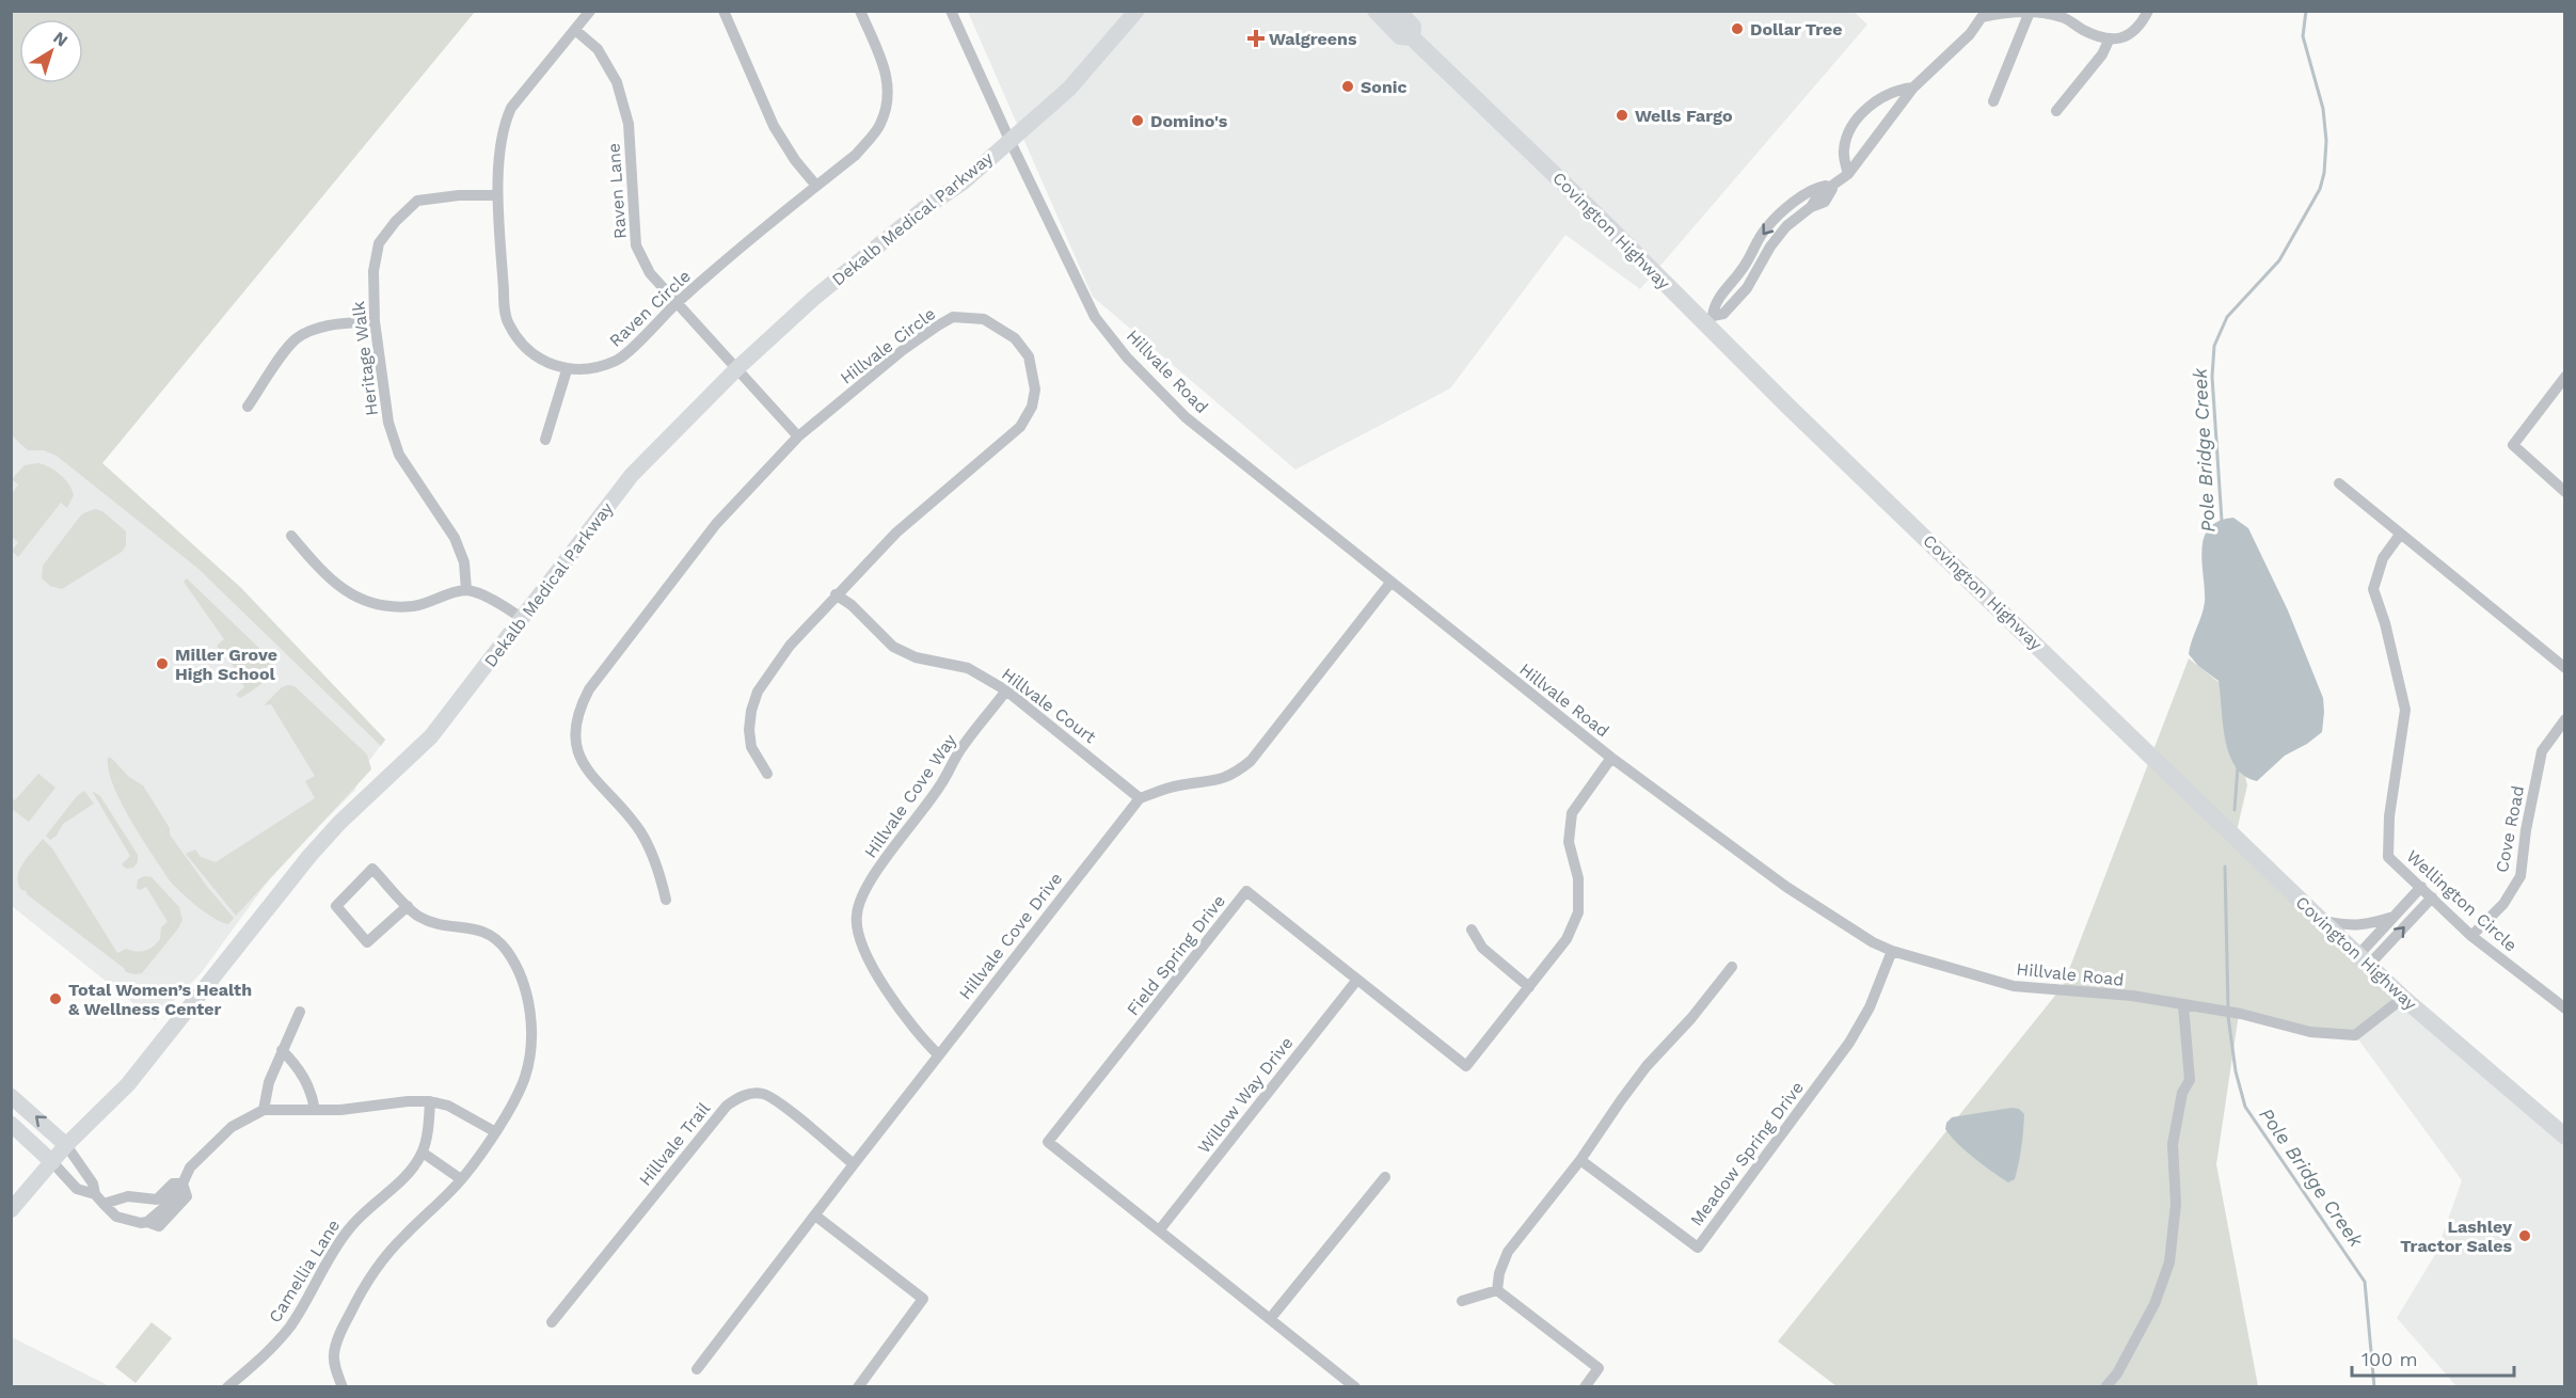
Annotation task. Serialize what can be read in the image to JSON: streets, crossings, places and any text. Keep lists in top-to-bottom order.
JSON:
{
  "streets": {
    "main road": ["Dekalb Medical Parkway", "Covington Highway"],
    "street": [
      "Raven Lane",
      "Raven Circle",
      "Hillvale Circle",
      "Heritage Walk",
      "Hillvale Road",
      "Hillvale Court",
      "Hillvale Cove Way",
      "Cove Road",
      "Wellington Circle",
      "Hillvale Cove Drive",
      "Field Spring Drive",
      "Willow Way Drive",
      "Hillvale Trail",
      "Meadow Spring Drive",
      "Camellia Lane"
    ]
  },
  "crossings": [
    ["Raven Lane", "Dekalb Medical Parkway"],
    ["Raven Lane", "Raven Circle"],
    ["Raven Lane", "Hillvale Circle"],
    ["Dekalb Medical Parkway", "Hillvale Road"],
    ["Covington Highway", "Hillvale Road"],
    ["Hillvale Circle", "Hillvale Court"],
    ["Hillvale Road", "Field Spring Drive"],
    ["Hillvale Road", "Meadow Spring Drive"],
    ["Hillvale Court", "Hillvale Cove Way"],
    ["Hillvale Court", "Hillvale Cove Drive"],
    ["Hillvale Cove Way", "Hillvale Cove Drive"],
    ["Cove Road", "Wellington Circle"],
    ["Hillvale Cove Drive", "Hillvale Trail"],
    ["Field Spring Drive", "Willow Way Drive"]
  ],
  "water": ["Pole Bridge Creek"],
  "places": {
    "other": [
      "Dollar Tree",
      "Sonic",
      "Wells Fargo",
      "Domino's",
      "Miller Grove High School",
      "Total Women’s Health & Wellness Center",
      "Lashley Tractor Sales"
    ],
    "health": ["Walgreens"]
  },
  "scale_bar": "100 m",
  "north": "top right"
}
